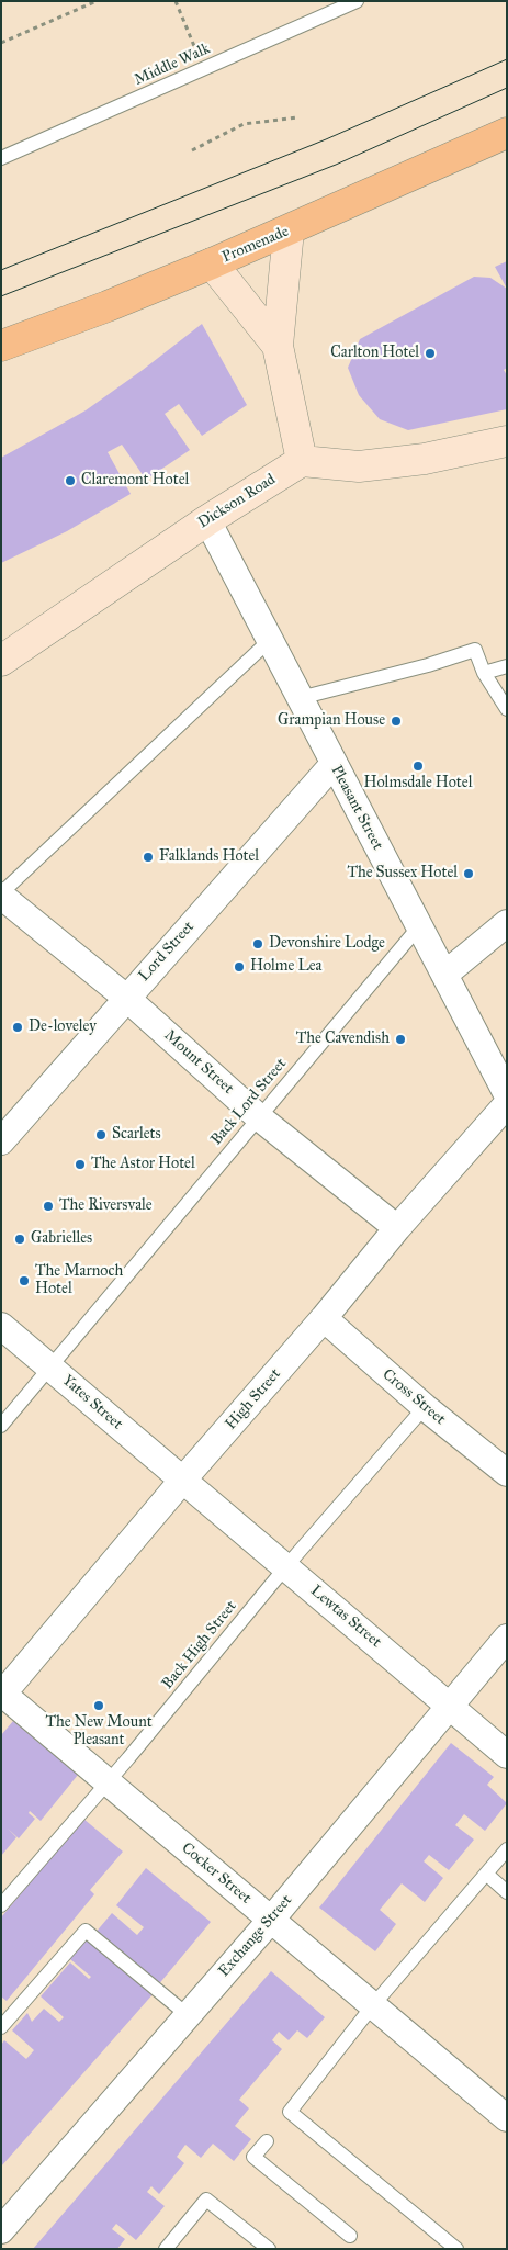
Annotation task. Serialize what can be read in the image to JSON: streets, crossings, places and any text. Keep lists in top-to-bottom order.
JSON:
{
  "streets": {
    "main road": ["Promenade"],
    "street": [
      "Dickson Road",
      "Pleasant Street",
      "Lord Street",
      "Mount Street",
      "Cross Street",
      "High Street",
      "Yates Street",
      "Lewtas Street",
      "Cocker Street",
      "Exchange Street"
    ],
    "lane": ["Middle Walk", "Back Lord Street", "Back High Street"]
  },
  "crossings": [
    ["Dickson Road", "Pleasant Street"],
    ["Pleasant Street", "Lord Street"],
    ["Pleasant Street", "Back Lord Street"],
    ["Lord Street", "Mount Street"],
    ["Mount Street", "Back Lord Street"],
    ["Mount Street", "High Street"],
    ["Back Lord Street", "Yates Street"],
    ["Cross Street", "High Street"],
    ["Cross Street", "Back High Street"],
    ["High Street", "Yates Street"],
    ["High Street", "Lewtas Street"],
    ["High Street", "Cocker Street"],
    ["Yates Street", "Lewtas Street"],
    ["Lewtas Street", "Back High Street"],
    ["Lewtas Street", "Exchange Street"],
    ["Back High Street", "Cocker Street"],
    ["Cocker Street", "Exchange Street"]
  ],
  "places": [
    "Carlton Hotel",
    "Claremont Hotel",
    "Grampian House",
    "Holmsdale Hotel",
    "Falklands Hotel",
    "The Sussex Hotel",
    "Devonshire Lodge",
    "Holme Lea",
    "De-loveley",
    "The Cavendish",
    "Scarlets",
    "The Astor Hotel",
    "The Riversvale",
    "Gabrielles",
    "The Marnoch Hotel",
    "The New Mount Pleasant"
  ]
}
